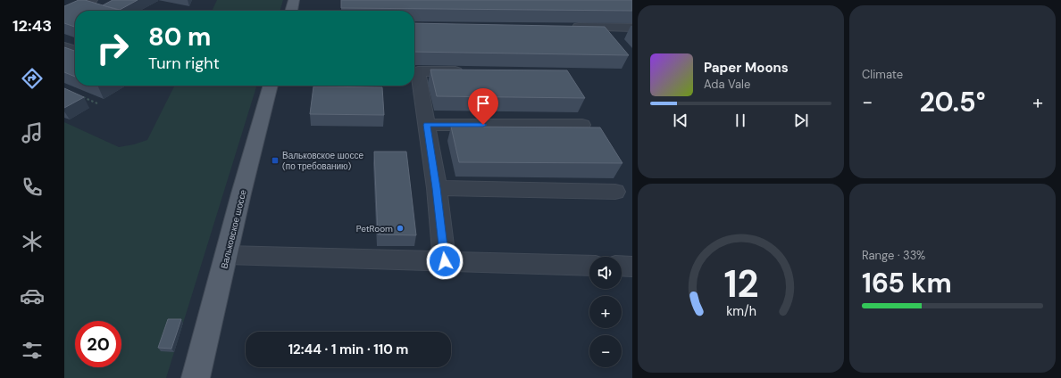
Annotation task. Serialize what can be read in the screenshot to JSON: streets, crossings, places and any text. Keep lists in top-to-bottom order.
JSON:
{
  "streets": {
    "main road": ["Вальковское шоссе"]
  },
  "places": {
    "transit": ["Вальковское шоссе (по требованию)"],
    "other": ["PetRoom"]
  },
  "page": {
    "tabs": "12:43",
    "tile": [
      "Climate",
      ["Range · 33%", "165 km"]
    ],
    "turn": ["80 m", "Turn right"],
    "song": ["Paper Moons", "Ada Vale"],
    "heat": ["−", "20.5°", "+"],
    "map_buttons": ["+", "−"],
    "limit": "20",
    "trip": "12:44 · 1 min · 110 m",
    "gauge": ["12", "km/h"]
  }
}
